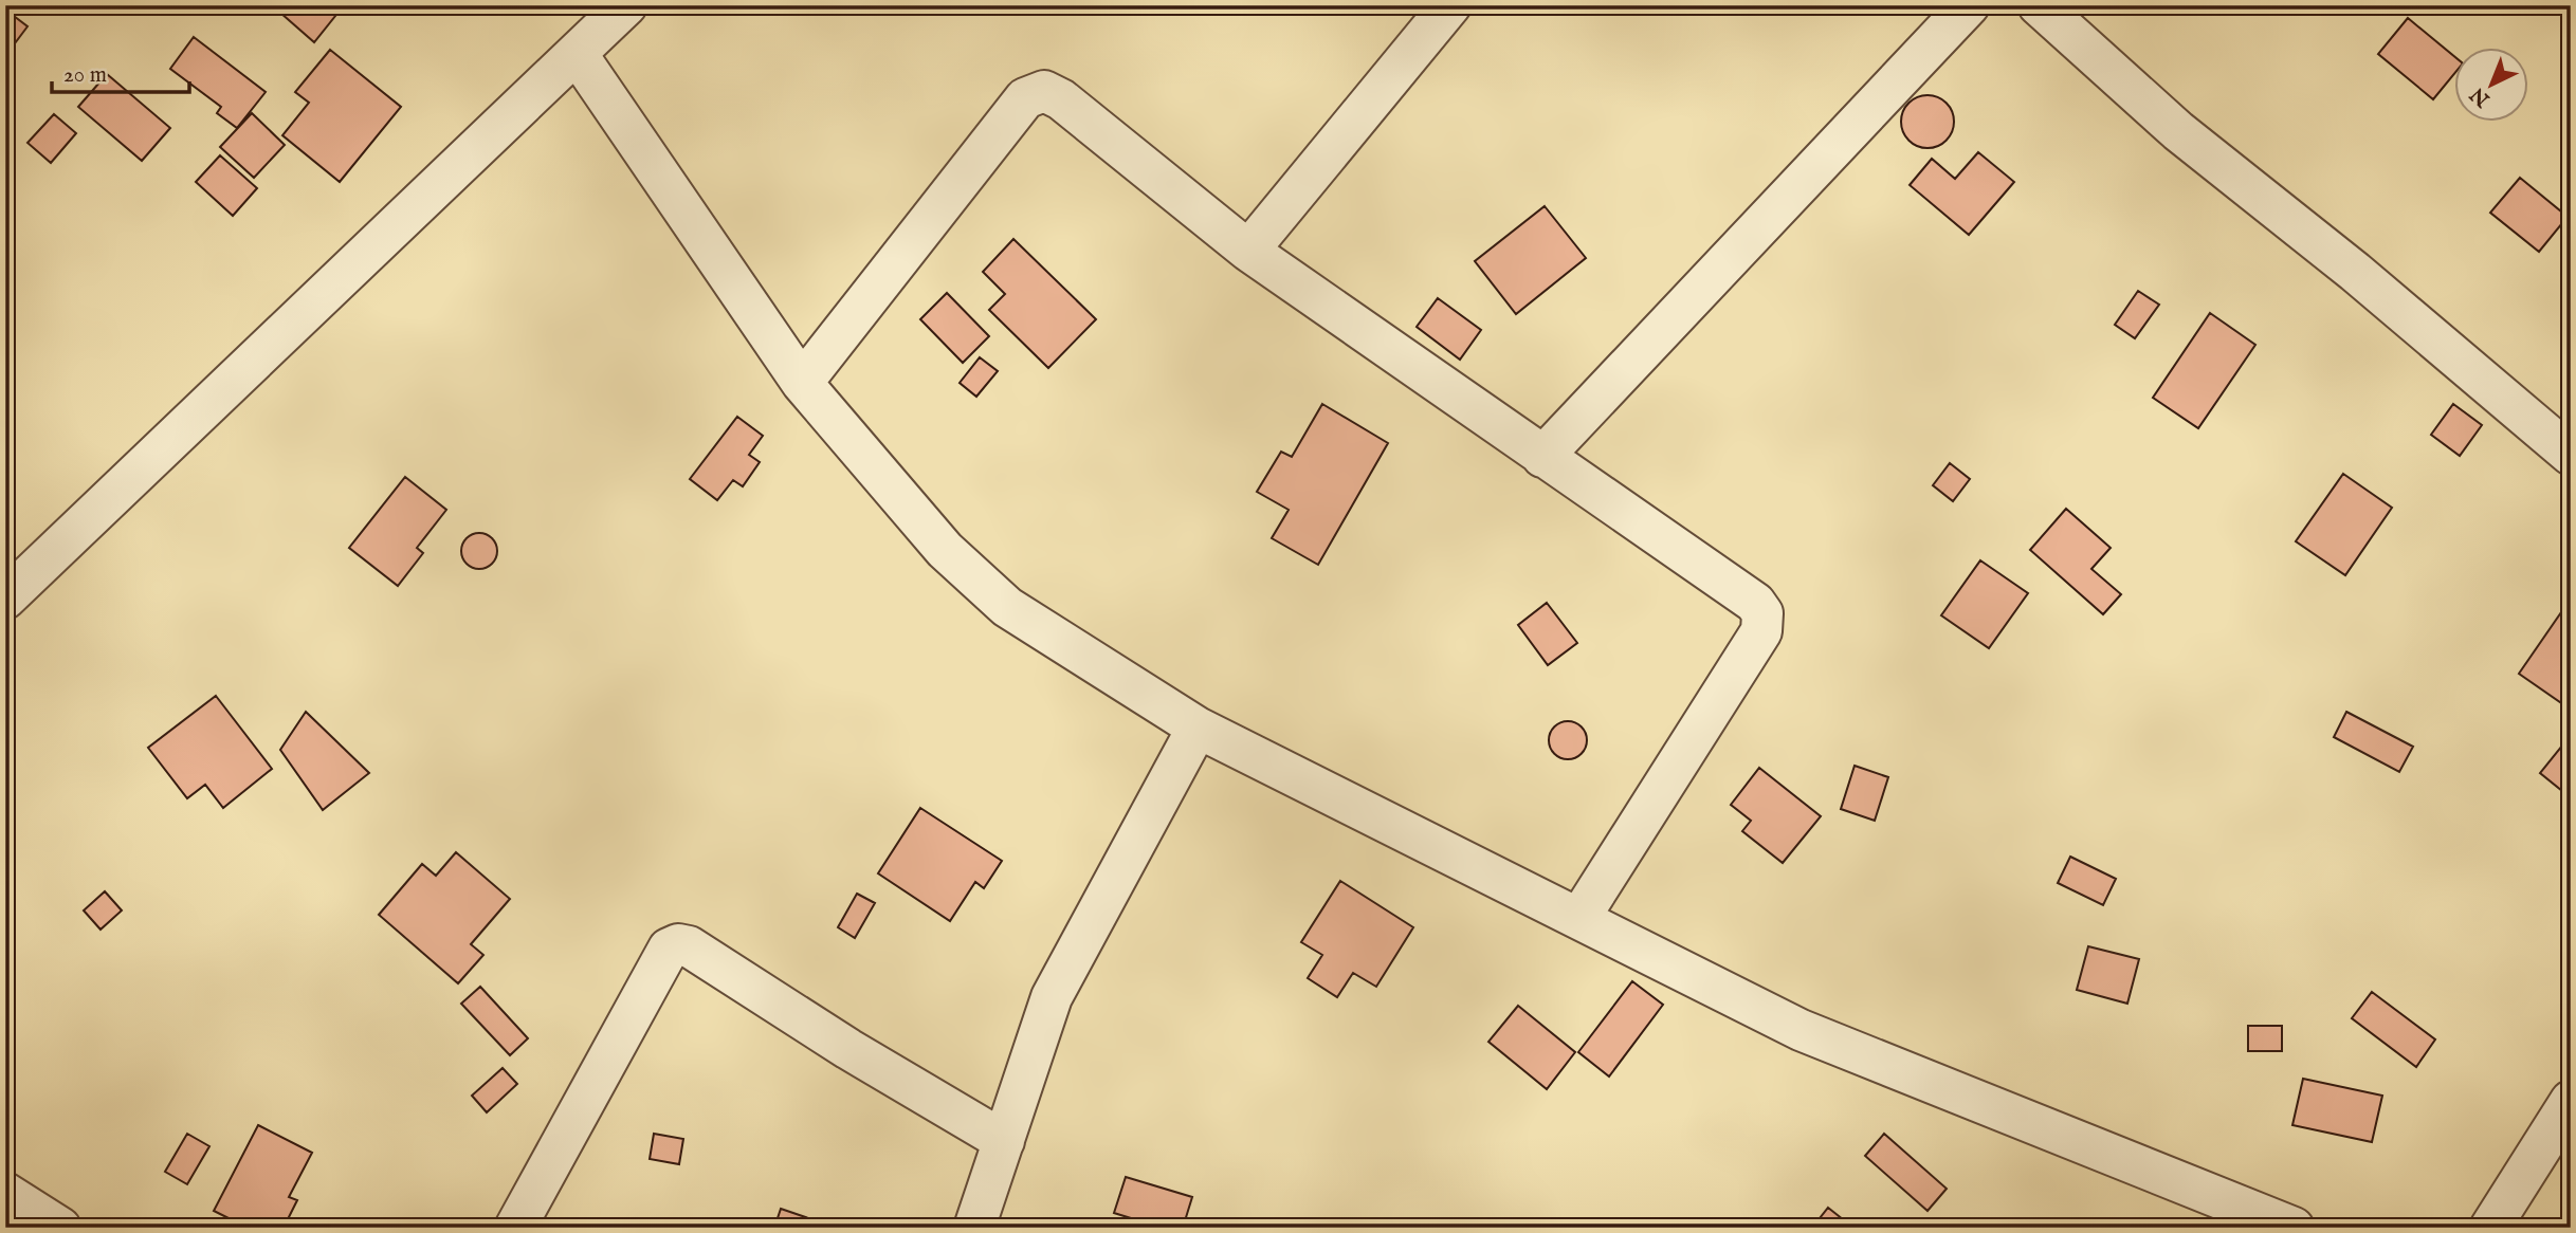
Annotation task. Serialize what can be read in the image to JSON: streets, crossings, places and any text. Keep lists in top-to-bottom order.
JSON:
{
  "scale_bar": "20 m",
  "north": "bottom left"
}
